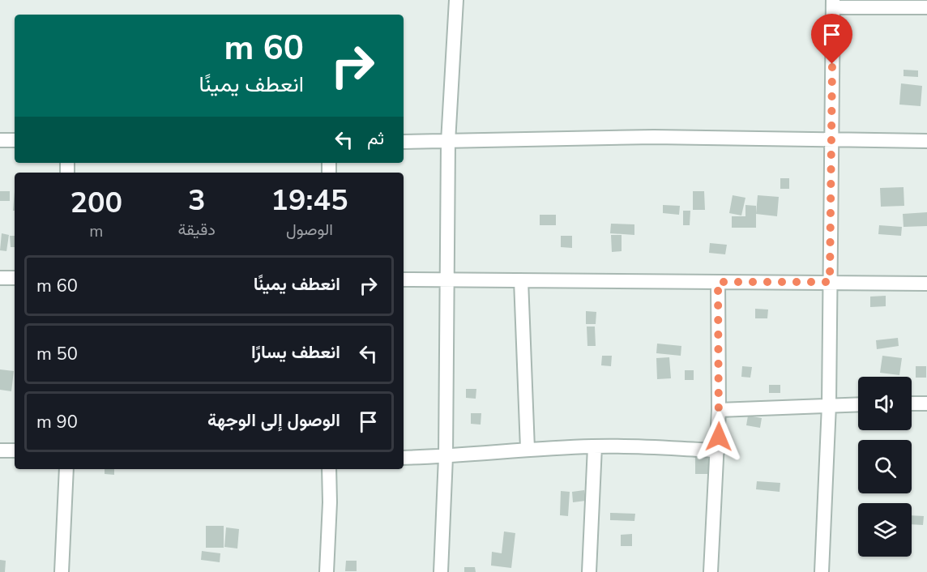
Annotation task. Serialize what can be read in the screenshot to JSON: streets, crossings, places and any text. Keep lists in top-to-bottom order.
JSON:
{
  "page": {
    "turn": ["60 m", "انعطف يمينًا"],
    "then": "ثم",
    "eta": [
      "19:45",
      "الوصول",
      "3",
      "دقيقة",
      "200",
      "m"
    ],
    "list": [
      {
        "name": "انعطف يمينًا",
        "value": "60 m"
      },
      {
        "name": "انعطف يسارًا",
        "value": "50 m"
      },
      {
        "name": "الوصول إلى الوجهة",
        "value": "90 m"
      }
    ]
  }
}
